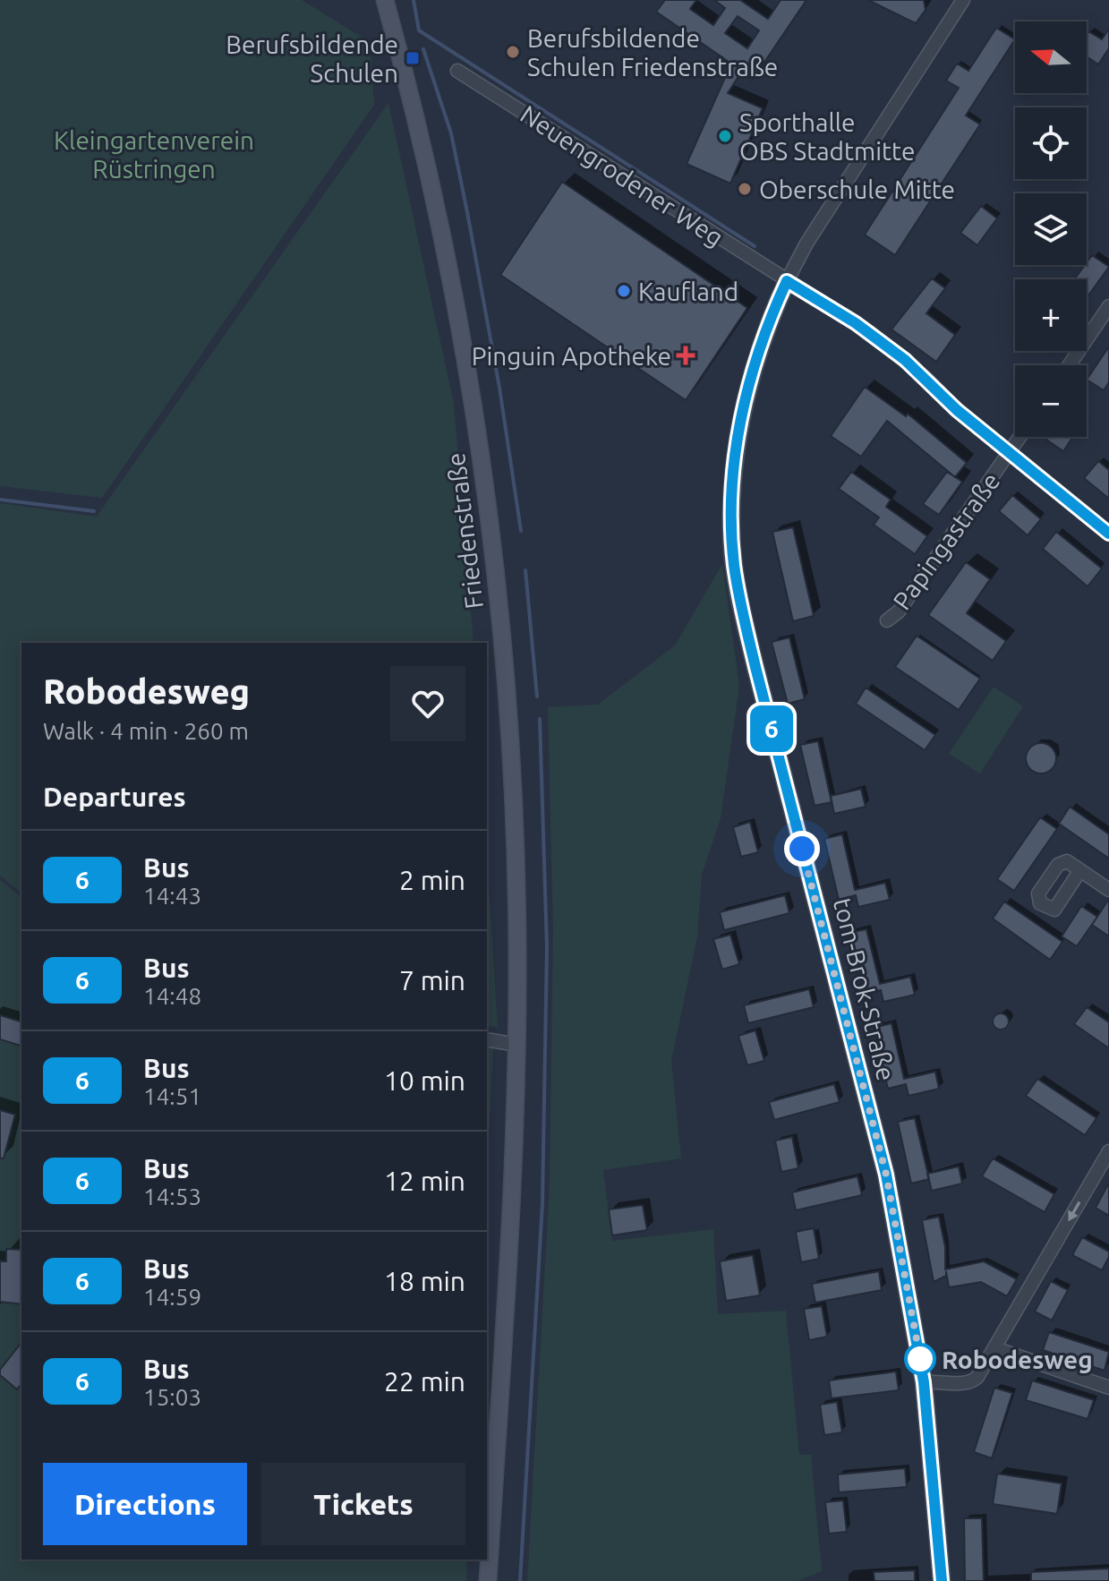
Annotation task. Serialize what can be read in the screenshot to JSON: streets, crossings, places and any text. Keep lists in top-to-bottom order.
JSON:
{
  "streets": {
    "main road": ["Friedenstraße", "tom-Brok-Straße"],
    "street": ["Neuengrodener Weg", "Papingastraße"]
  },
  "crossings": [
    ["Neuengrodener Weg", "Papingastraße"],
    ["Neuengrodener Weg", "tom-Brok-Straße"]
  ],
  "parks": ["Kleingartenverein Rüstringen"],
  "places": {
    "other": [
      "Berufsbildende Schulen Friedenstraße",
      "Sporthalle OBS Stadtmitte",
      "Oberschule Mitte",
      "Kaufland",
      "Robodesweg"
    ],
    "transit": ["Berufsbildende Schulen"],
    "health": ["Pinguin Apotheke"]
  },
  "lines": ["bus line 6"],
  "north": "left",
  "page": {
    "on_map": "6",
    "map_buttons": ["+", "−"],
    "heading": [
      ["Robodesweg", "Walk · 4 min · 260 m"],
      "Departures"
    ],
    "list": [
      {
        "mark": "6",
        "name": "Bus",
        "note": "14:43",
        "value": "2 min"
      },
      {
        "mark": "6",
        "name": "Bus",
        "note": "14:48",
        "value": "7 min"
      },
      {
        "mark": "6",
        "name": "Bus",
        "note": "14:51",
        "value": "10 min"
      },
      {
        "mark": "6",
        "name": "Bus",
        "note": "14:53",
        "value": "12 min"
      },
      {
        "mark": "6",
        "name": "Bus",
        "note": "14:59",
        "value": "18 min"
      },
      {
        "mark": "6",
        "name": "Bus",
        "note": "15:03",
        "value": "22 min"
      }
    ],
    "buttons": ["Directions", "Tickets"]
  }
}
